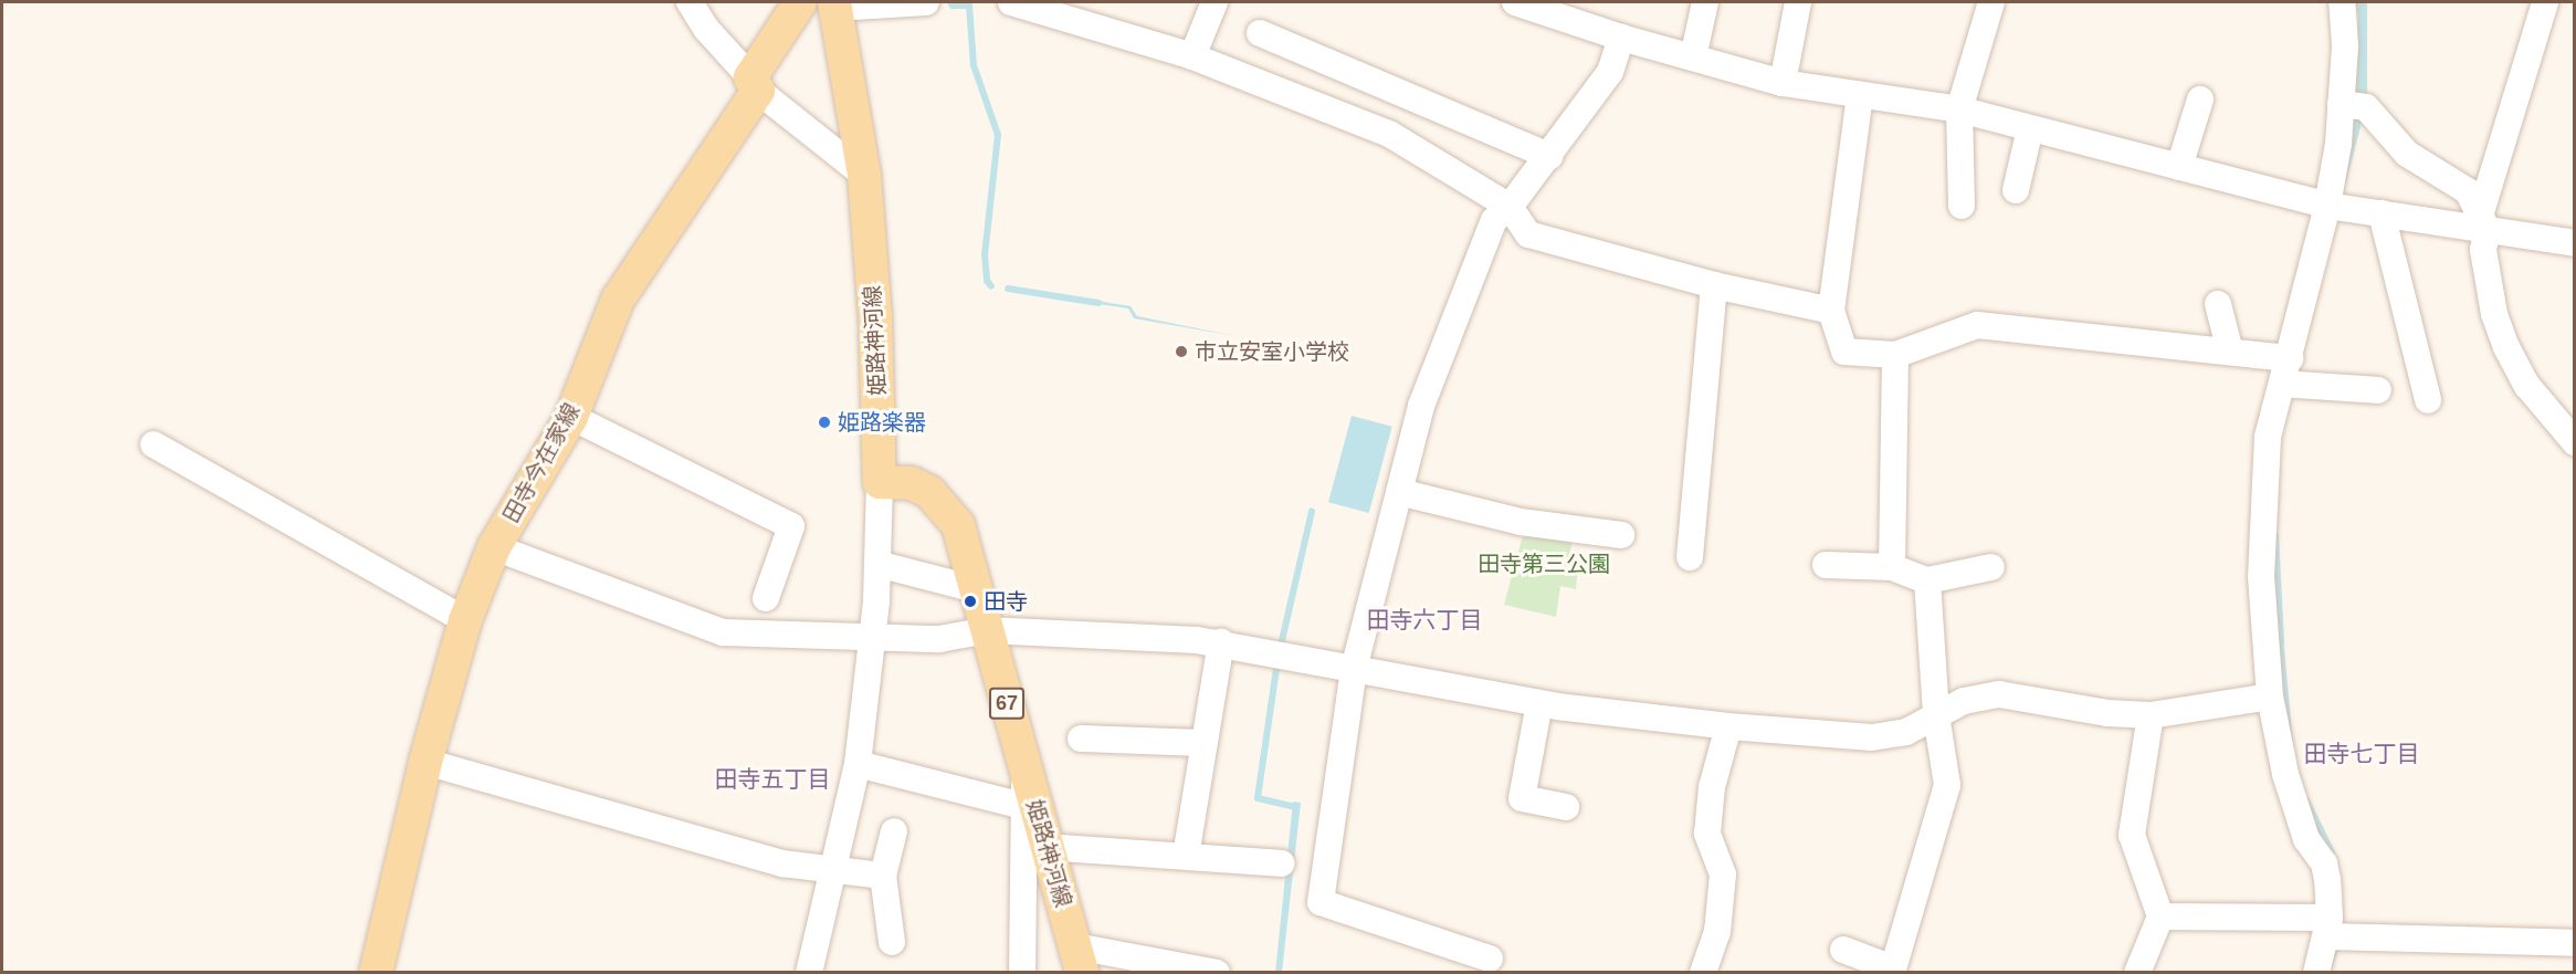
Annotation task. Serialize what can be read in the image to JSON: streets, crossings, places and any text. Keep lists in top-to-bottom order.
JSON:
{
  "streets": {
    "main road": ["姫路神河線", "田寺今在家線", "67"]
  },
  "districts": ["田寺六丁目", "田寺七丁目", "田寺五丁目"],
  "parks": ["田寺第三公園"],
  "places": ["市立安室小学校", "姫路楽器", "田寺"]
}
